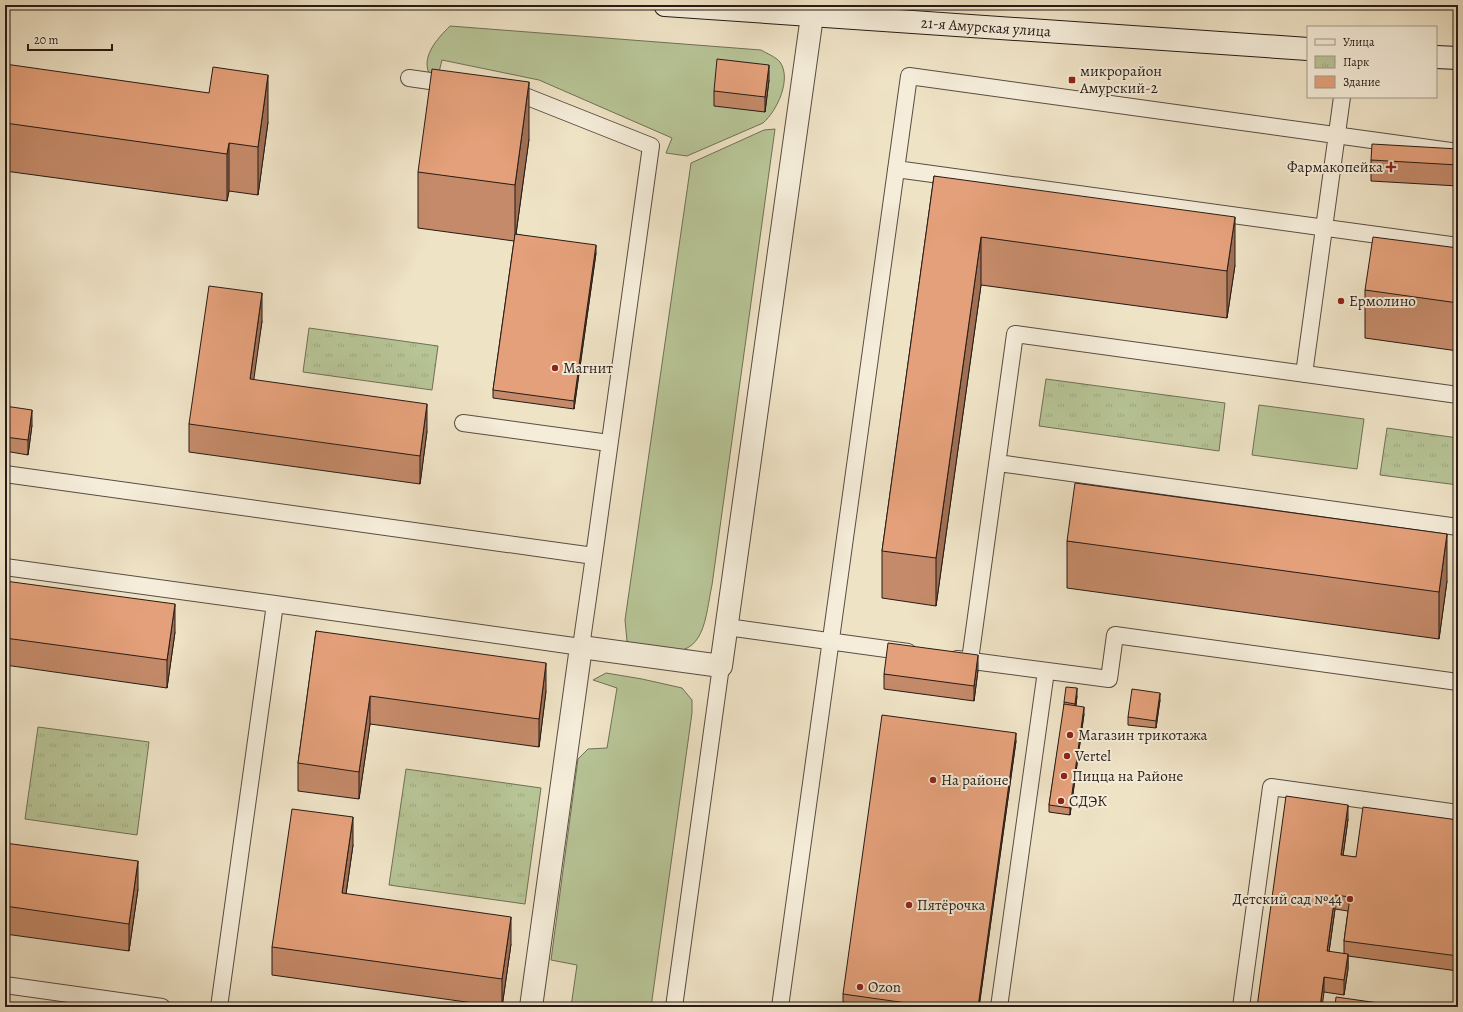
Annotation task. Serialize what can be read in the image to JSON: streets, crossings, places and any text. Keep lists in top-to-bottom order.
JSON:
{
  "streets": {
    "street": ["21-я Амурская улица"]
  },
  "places": {
    "transit": ["микрорайон Амурский-2"],
    "health": ["Фармакопейка"],
    "other": [
      "Ермолино",
      "Магнит",
      "Магазин трикотажа",
      "Vertel",
      "Пицца на Районе",
      "На районе",
      "СДЭК",
      "Детский сад №44",
      "Пятёрочка",
      "Ozon"
    ]
  },
  "legend": ["Улица", "Парк", "Здание"],
  "scale_bar": "20 m"
}
